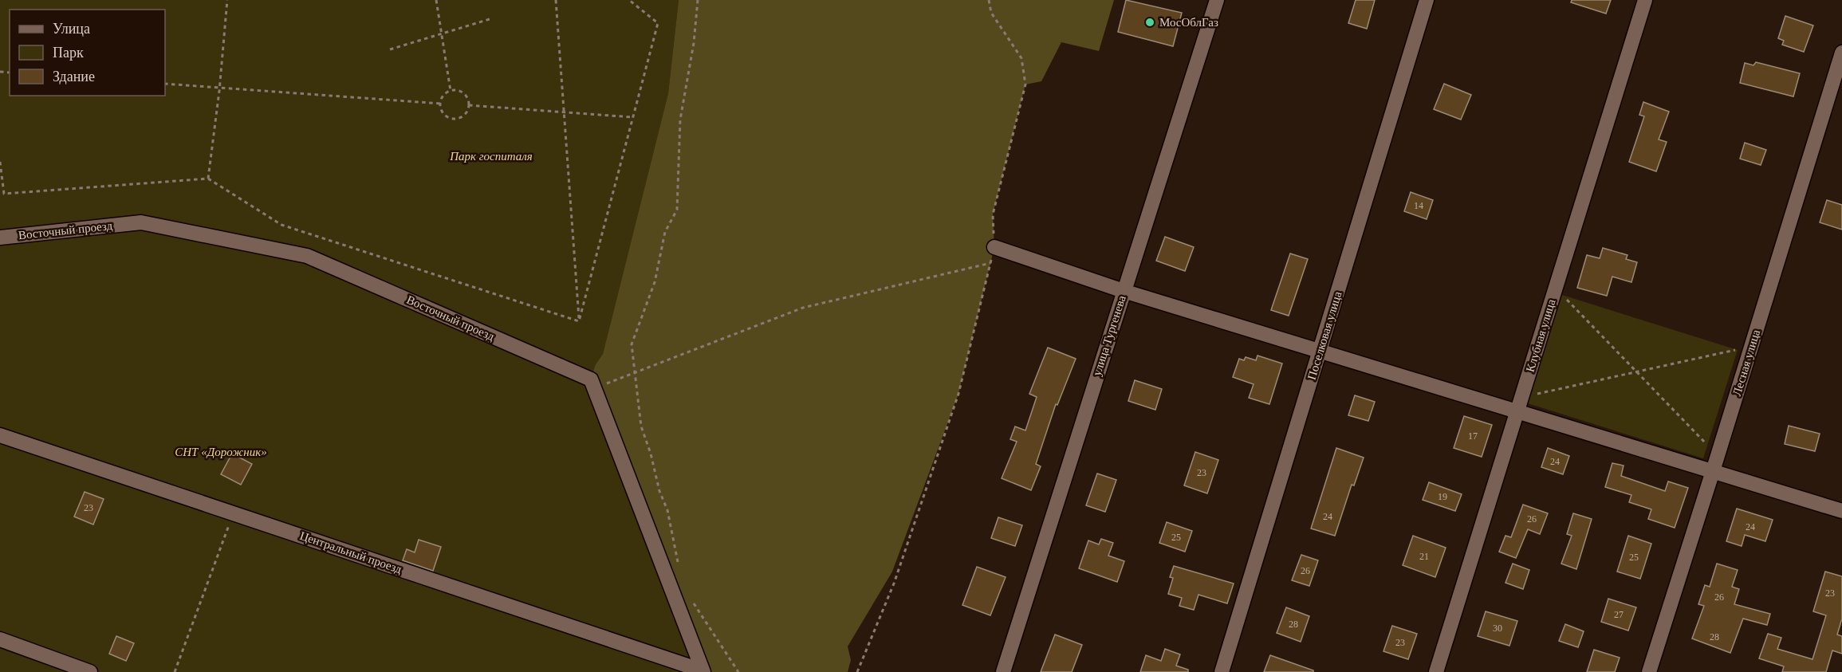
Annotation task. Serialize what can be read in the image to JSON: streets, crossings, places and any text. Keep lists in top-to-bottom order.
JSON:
{
  "streets": {
    "street": [
      "Восточный проезд",
      "улица Тургенева",
      "Поселковая улица",
      "Клубная улица",
      "Лесная улица",
      "Центральный проезд"
    ]
  },
  "crossings": [
    ["Восточный проезд", "Центральный проезд"]
  ],
  "parks": ["Парк госпиталя", "СНТ «Дорожник»"],
  "places": ["МосОблГаз"],
  "house_numbers": [
    "14",
    "17",
    "24",
    "23",
    "19",
    "23",
    "24",
    "26",
    "24",
    "25",
    "21",
    "25",
    "26",
    "23",
    "26",
    "27",
    "28",
    "30",
    "28",
    "23"
  ],
  "legend": ["Улица", "Парк", "Здание"]
}
